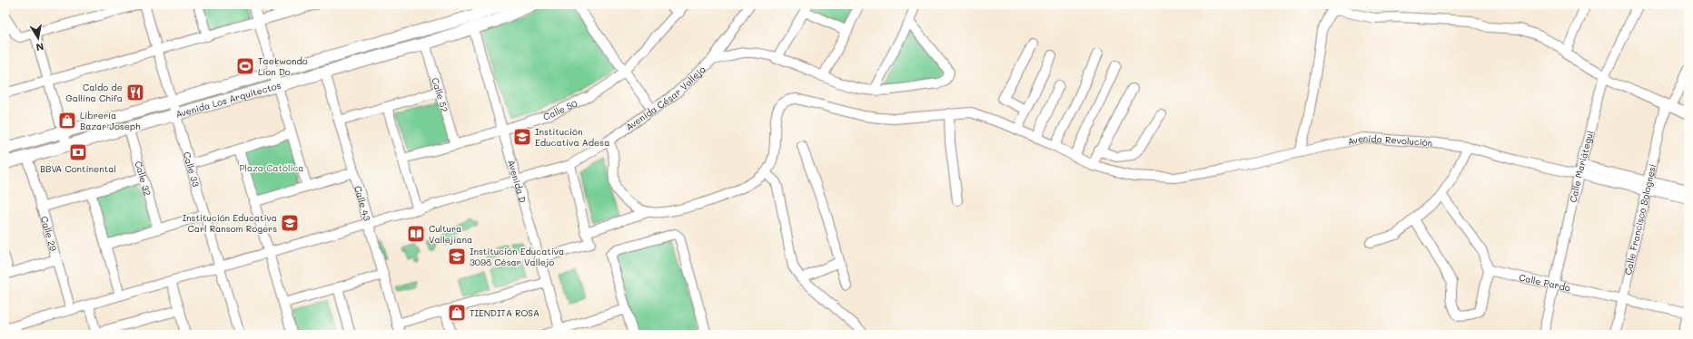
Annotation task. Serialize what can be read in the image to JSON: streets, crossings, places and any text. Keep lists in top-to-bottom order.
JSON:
{
  "streets": {
    "main road": ["Avenida Los Arquitectos"],
    "street": [
      "Calle 52",
      "Avenida César Vallejo",
      "Calle 50",
      "Avenida Revolución",
      "Calle Mariátegui",
      "Calle 33",
      "Calle 32",
      "Avenida D",
      "Calle 43",
      "Calle Francisco Bolognesi",
      "Calle 29",
      "Calle Pardo"
    ]
  },
  "crossings": [
    ["Calle 52", "Avenida Los Arquitectos"],
    ["Calle 52", "Calle 50"],
    ["Avenida César Vallejo", "Calle 33"],
    ["Avenida César Vallejo", "Avenida D"],
    ["Avenida César Vallejo", "Calle 43"],
    ["Avenida César Vallejo", "Calle 29"],
    ["Avenida Los Arquitectos", "Calle 33"],
    ["Avenida Los Arquitectos", "Calle 32"],
    ["Avenida Los Arquitectos", "Avenida D"],
    ["Avenida Los Arquitectos", "Calle 43"],
    ["Avenida Los Arquitectos", "Calle 29"],
    ["Calle 50", "Avenida D"],
    ["Avenida Revolución", "Calle Mariátegui"],
    ["Avenida Revolución", "Calle Francisco Bolognesi"],
    ["Calle Mariátegui", "Calle Pardo"],
    ["Calle Francisco Bolognesi", "Calle Pardo"]
  ],
  "parks": ["Plaza Católica"],
  "places": {
    "sports": ["Taekwondo Lion Do"],
    "restaurant": ["Caldo de Gallina Chifa"],
    "shop": ["Librería Bazar Joseph", "TIENDITA ROSA"],
    "school or university": ["Institución Educativa Adesa", "Institución Educativa Carl Ransom Rogers", "Institución Educativa 3098 César Vallejo"],
    "bank": ["BBVA Continental"],
    "library": ["Cultura Vallejiana"]
  },
  "north": "bottom"
}
